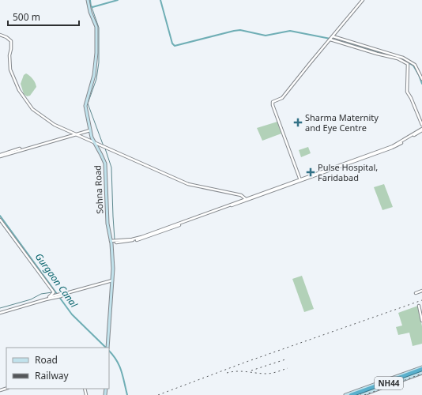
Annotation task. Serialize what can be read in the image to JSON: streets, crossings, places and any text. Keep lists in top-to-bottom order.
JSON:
{
  "streets": {
    "highway": ["NH44"],
    "main road": ["Sohna Road"]
  },
  "water": ["Gurgaon Canal"],
  "places": {
    "health": ["Sharma Maternity and Eye Centre", "Pulse Hospital, Faridabad"]
  },
  "legend": ["Road", "Railway"],
  "scale_bar": "500 m"
}
